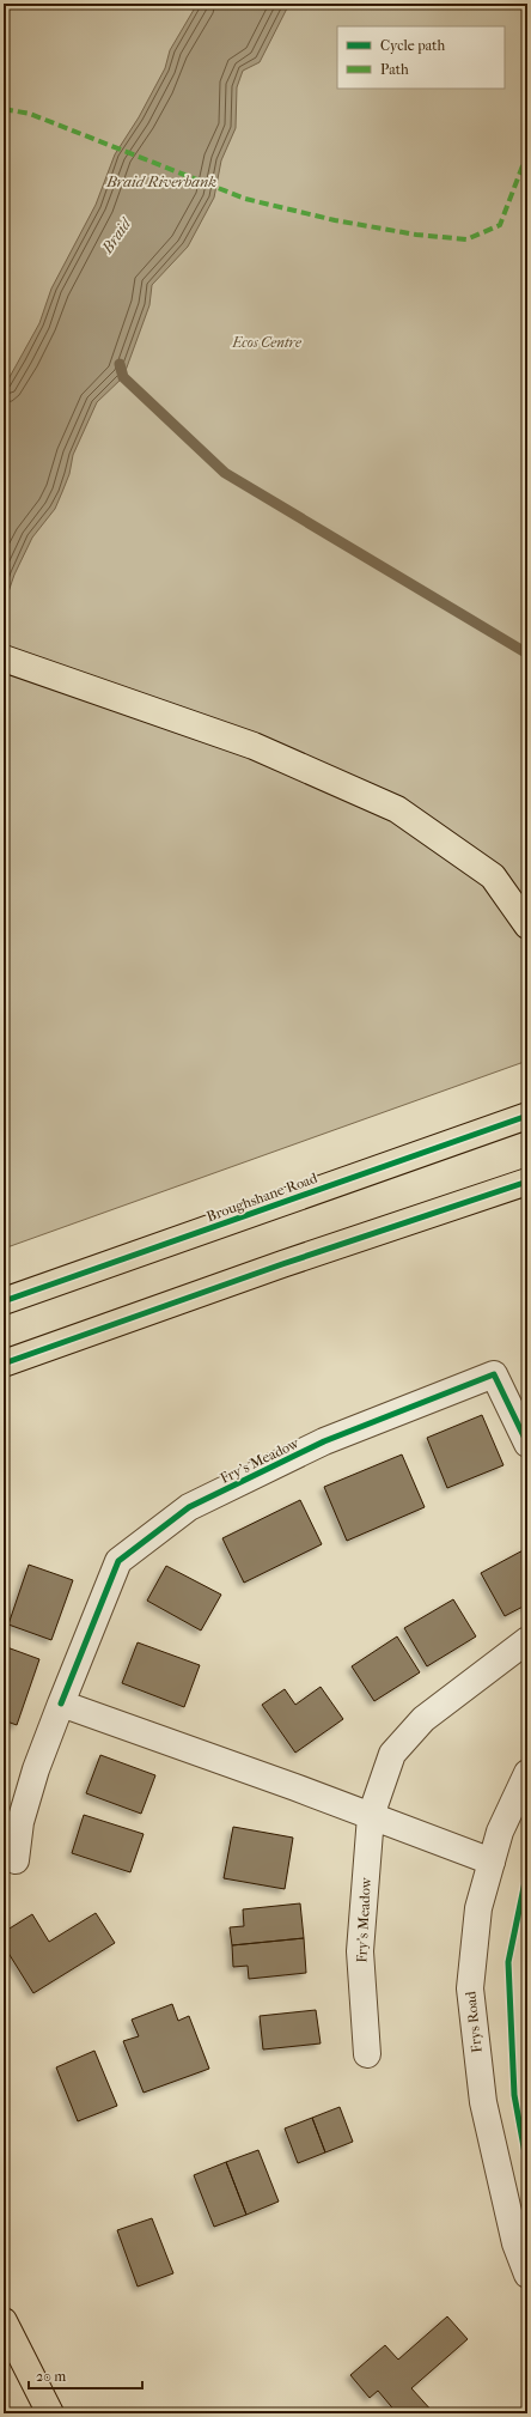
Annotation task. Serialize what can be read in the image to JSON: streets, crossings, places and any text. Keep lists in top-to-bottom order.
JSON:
{
  "streets": {
    "main road": ["Broughshane Road"],
    "street": ["Fry's Meadow", "Frys Road"]
  },
  "water": ["Braid Riverbank", "Braid"],
  "parks": ["Ecos Centre"],
  "legend": ["Cycle path", "Path"],
  "scale_bar": "20 m"
}
